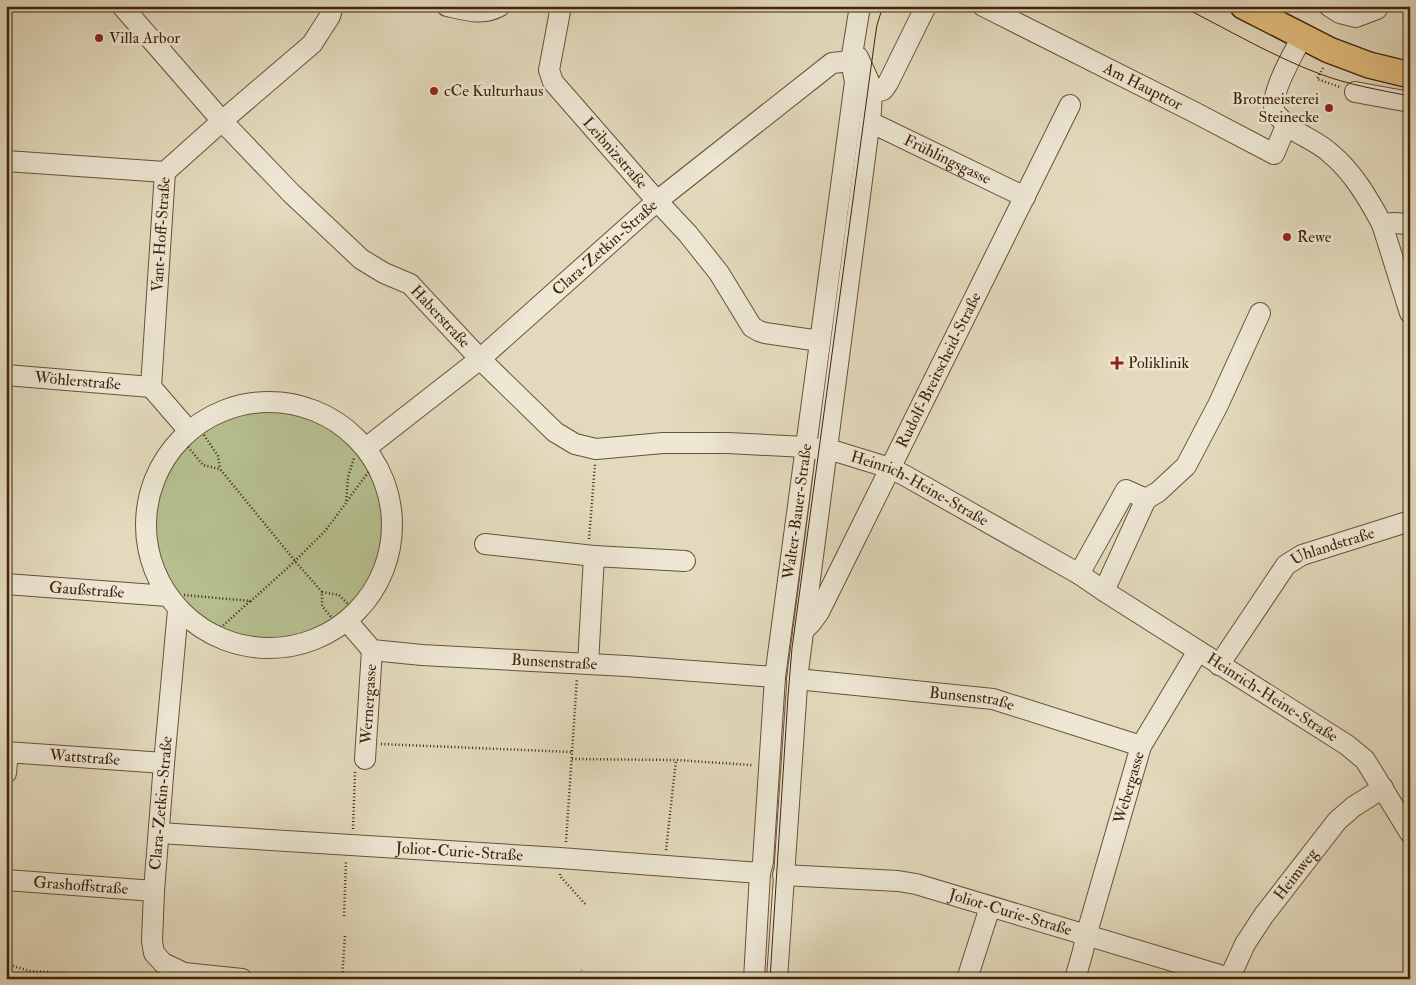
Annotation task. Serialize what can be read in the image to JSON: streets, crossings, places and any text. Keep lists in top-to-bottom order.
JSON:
{
  "streets": {
    "street": [
      "Am Haupttor",
      "Leibnizstraße",
      "Frühlingsgasse",
      "Vant-Hoff-Straße",
      "Clara-Zetkin-Straße",
      "Haberstraße",
      "Rudolf-Breitscheid-Straße",
      "Wöhlerstraße",
      "Heinrich-Heine-Straße",
      "Walter-Bauer-Straße",
      "Uhlandstraße",
      "Gaußstraße",
      "Bunsenstraße",
      "Wernergasse",
      "Wattstraße",
      "Webergasse",
      "Joliot-Curie-Straße",
      "Heimweg",
      "Grashoffstraße"
    ]
  },
  "crossings": [
    ["Leibnizstraße", "Clara-Zetkin-Straße"],
    ["Leibnizstraße", "Walter-Bauer-Straße"],
    ["Frühlingsgasse", "Rudolf-Breitscheid-Straße"],
    ["Frühlingsgasse", "Walter-Bauer-Straße"],
    ["Vant-Hoff-Straße", "Haberstraße"],
    ["Vant-Hoff-Straße", "Wöhlerstraße"],
    ["Clara-Zetkin-Straße", "Haberstraße"],
    ["Clara-Zetkin-Straße", "Walter-Bauer-Straße"],
    ["Clara-Zetkin-Straße", "Gaußstraße"],
    ["Clara-Zetkin-Straße", "Wattstraße"],
    ["Clara-Zetkin-Straße", "Joliot-Curie-Straße"],
    ["Clara-Zetkin-Straße", "Grashoffstraße"],
    ["Haberstraße", "Heinrich-Heine-Straße"],
    ["Haberstraße", "Walter-Bauer-Straße"],
    ["Rudolf-Breitscheid-Straße", "Heinrich-Heine-Straße"],
    ["Rudolf-Breitscheid-Straße", "Walter-Bauer-Straße"],
    ["Heinrich-Heine-Straße", "Walter-Bauer-Straße"],
    ["Heinrich-Heine-Straße", "Uhlandstraße"],
    ["Heinrich-Heine-Straße", "Webergasse"],
    ["Heinrich-Heine-Straße", "Heimweg"],
    ["Walter-Bauer-Straße", "Bunsenstraße"],
    ["Walter-Bauer-Straße", "Joliot-Curie-Straße"],
    ["Bunsenstraße", "Wernergasse"],
    ["Bunsenstraße", "Webergasse"],
    ["Webergasse", "Joliot-Curie-Straße"],
    ["Joliot-Curie-Straße", "Heimweg"]
  ],
  "places": {
    "other": [
      "Villa Arbor",
      "cCe Kulturhaus",
      "Brotmeisterei Steinecke",
      "Rewe"
    ],
    "health": ["Poliklinik"]
  }
}
